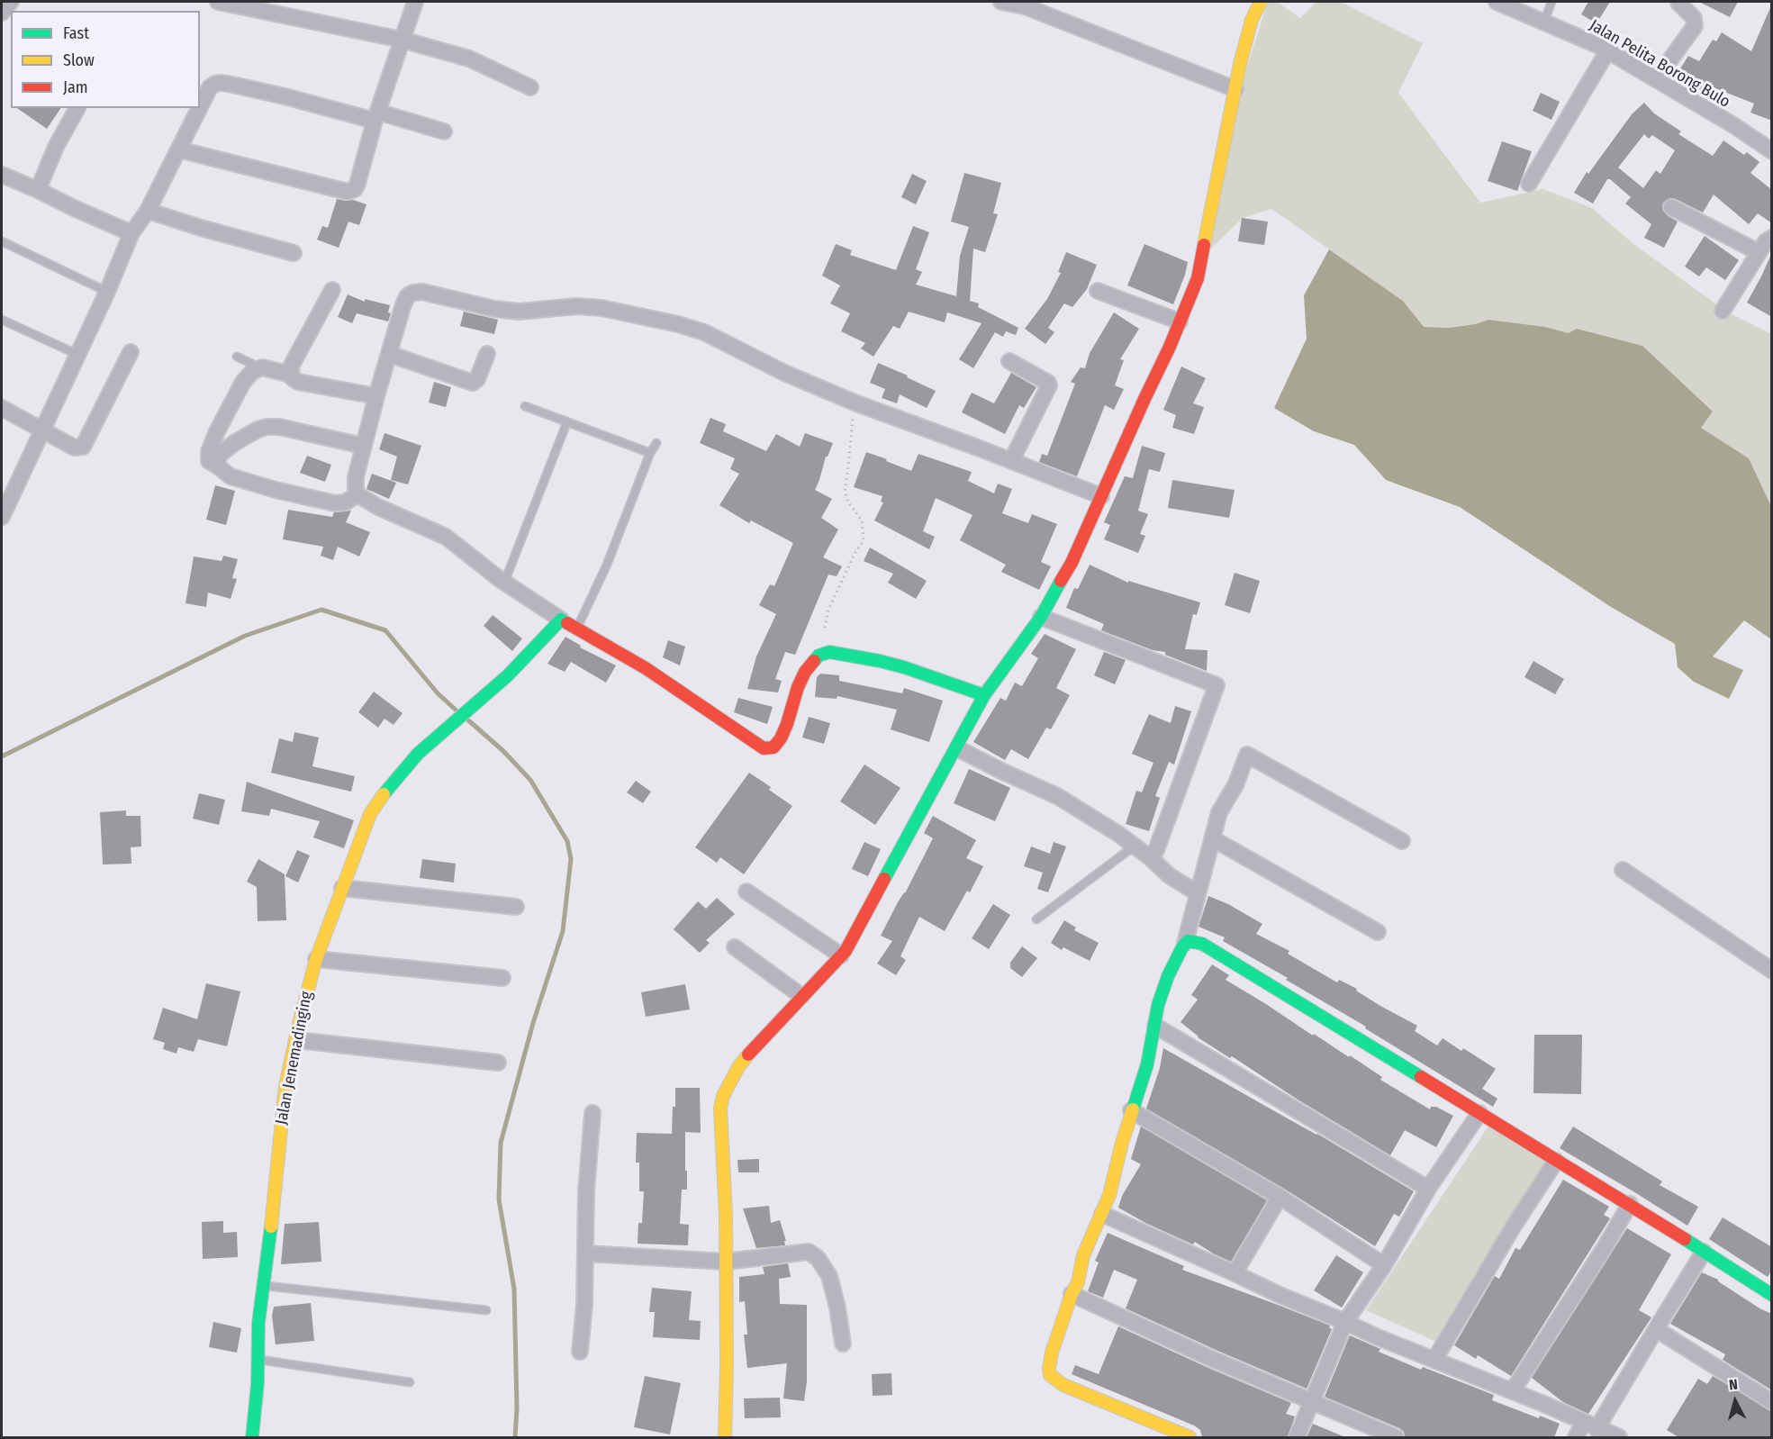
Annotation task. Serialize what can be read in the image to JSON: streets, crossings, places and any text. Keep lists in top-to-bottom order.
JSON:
{
  "streets": {
    "street": ["Jalan Pelita Borong Bulo", "Jalan Jenemadinging"]
  },
  "legend": ["Fast", "Slow", "Jam"],
  "north": "top"
}
